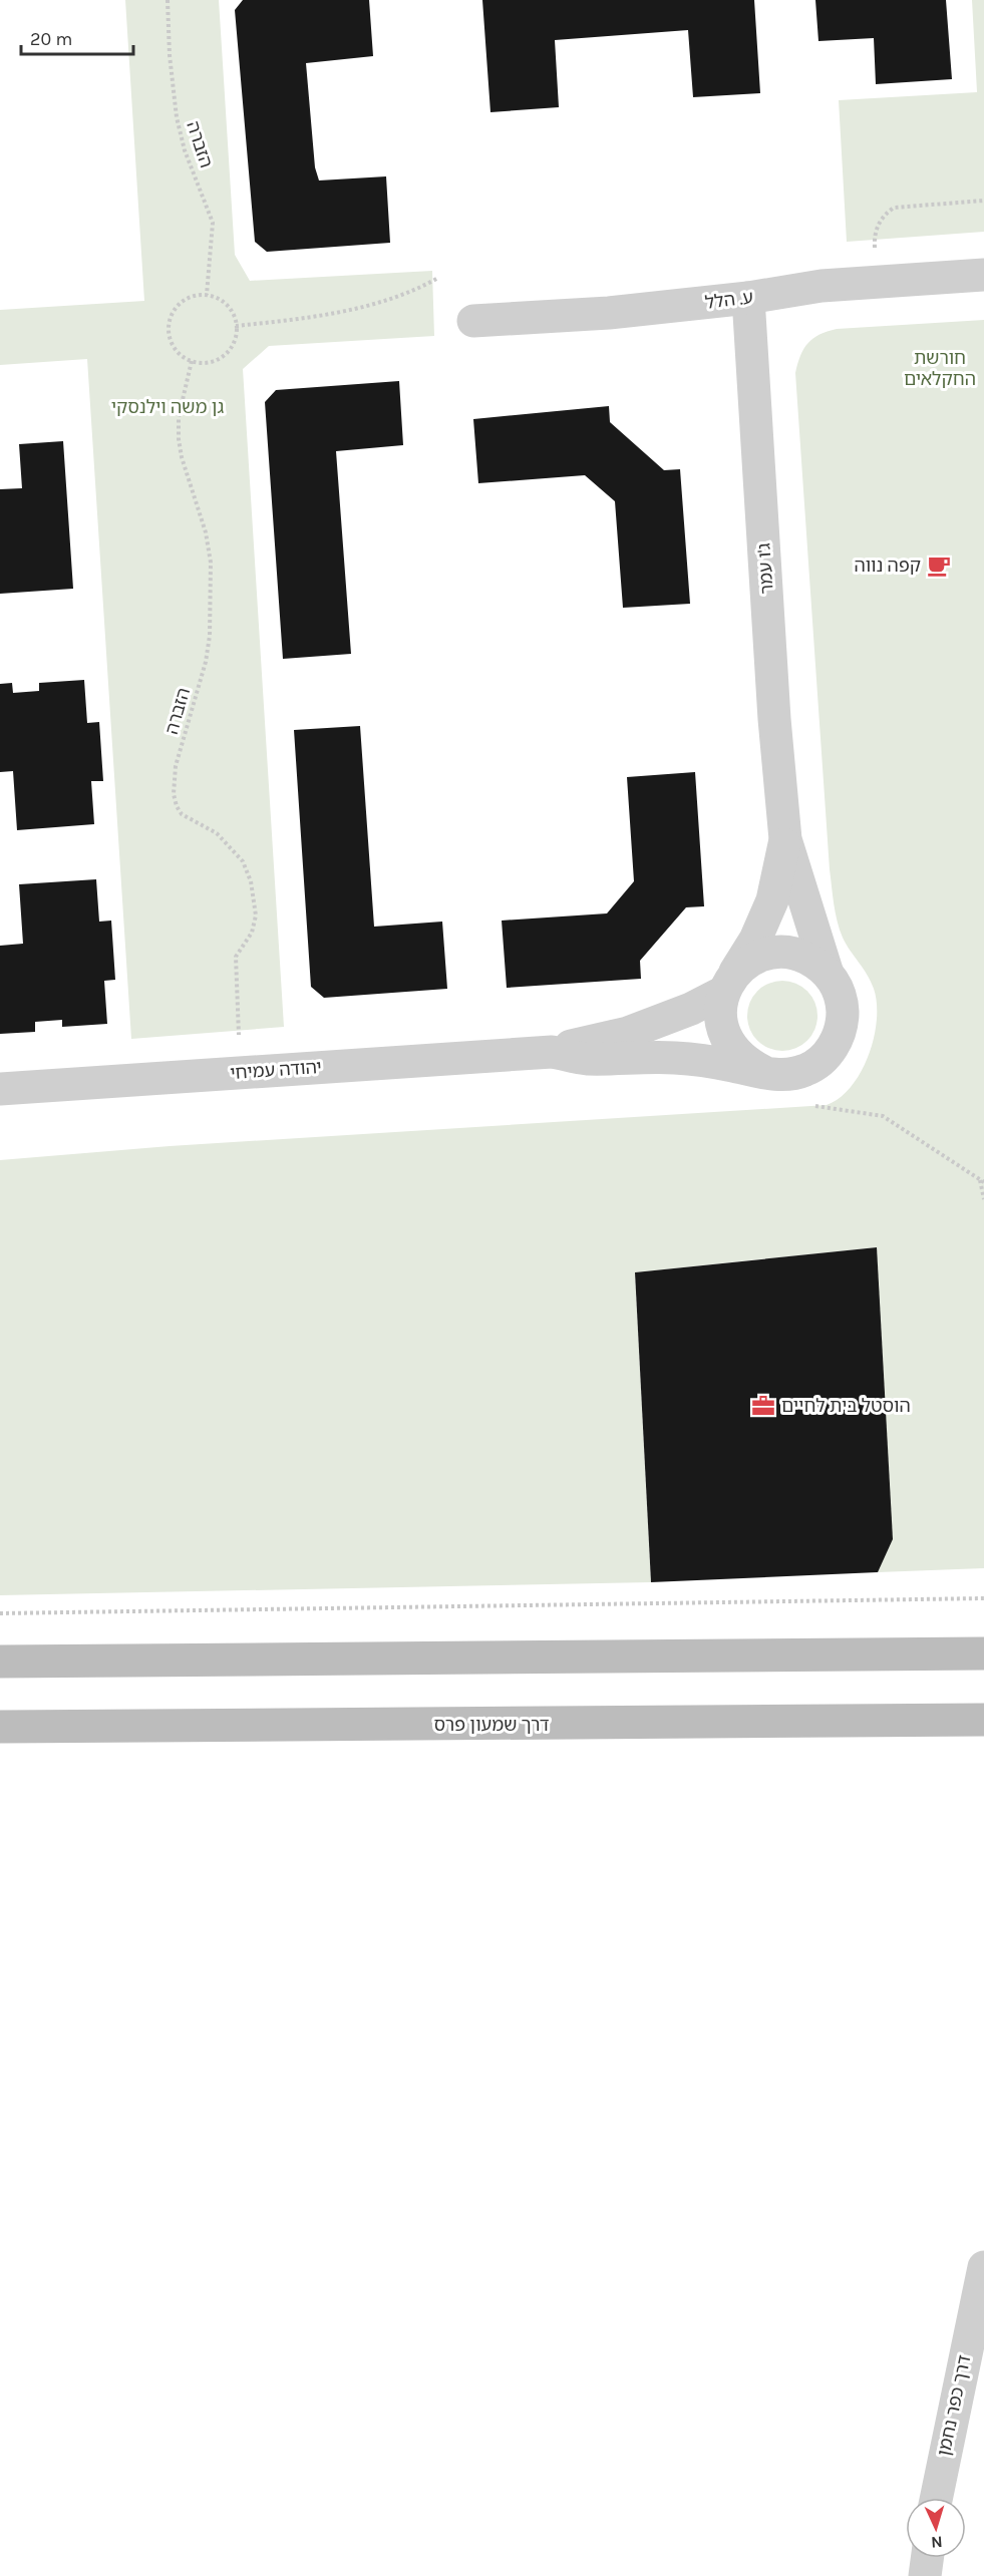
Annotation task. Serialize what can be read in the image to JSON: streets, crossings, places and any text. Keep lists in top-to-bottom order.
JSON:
{
  "streets": {
    "street": [
      "ע. הלל",
      "ג'ו עמר",
      "יהודה עמיחי",
      "דרך שמעון פרס",
      "דרך כפר נחמן"
    ],
    "path": ["הזברה"]
  },
  "crossings": [
    ["ע. הלל", "ג'ו עמר"],
    ["ג'ו עמר", "יהודה עמיחי"]
  ],
  "parks": ["חורשת החקלאים", "גן משה וילנסקי"],
  "places": {
    "cafe": ["קפה נווה"],
    "office": ["הוסטל בית לחיים"]
  },
  "scale_bar": "20 m",
  "north": "bottom"
}
